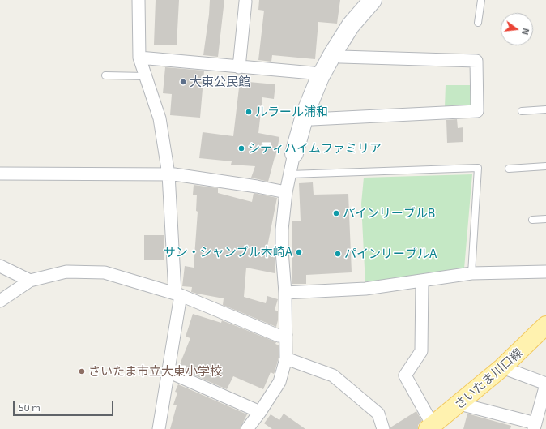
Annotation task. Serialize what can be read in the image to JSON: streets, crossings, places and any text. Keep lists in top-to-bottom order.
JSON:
{
  "streets": {
    "main road": ["さいたま川口線"]
  },
  "places": [
    "大東公民館",
    "ルラール浦和",
    "シティハイムファミリア",
    "パインリーブルB",
    "サン・シャンブル木崎A",
    "パインリーブルA",
    "さいたま市立大東小学校"
  ],
  "scale_bar": "50 m",
  "north": "right"
}
